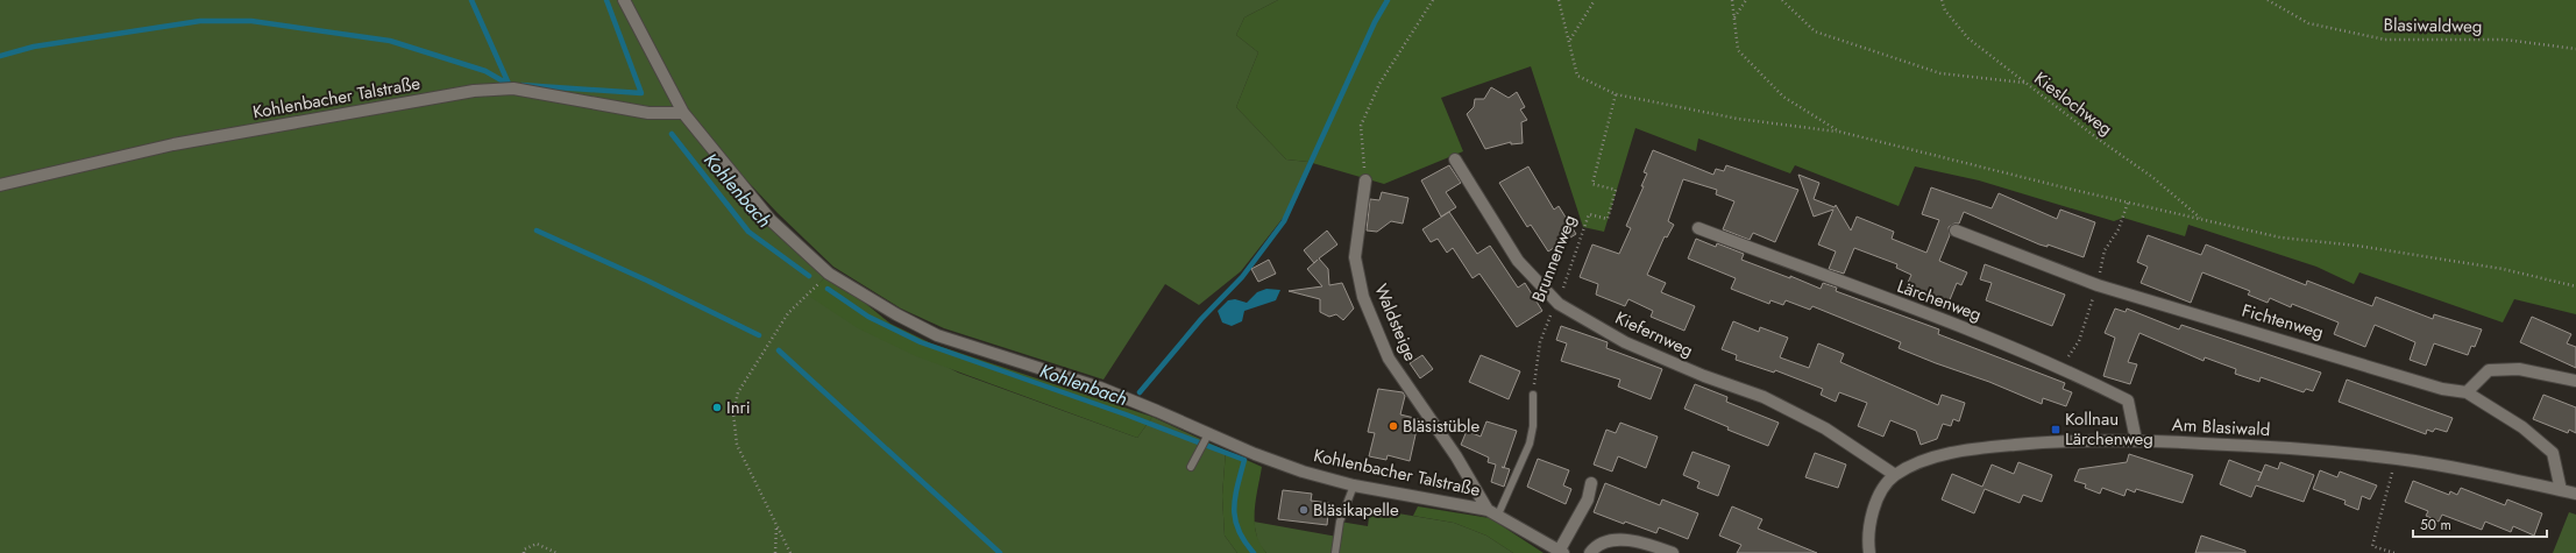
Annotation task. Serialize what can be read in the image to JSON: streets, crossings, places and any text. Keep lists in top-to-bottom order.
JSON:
{
  "streets": {
    "street": [
      "Kohlenbacher Talstraße",
      "Lärchenweg",
      "Fichtenweg",
      "Waldsteige",
      "Kiefernweg",
      "Am Blasiwald"
    ],
    "path": ["Blasiwaldweg", "Kieslochweg", "Brunnenweg"]
  },
  "crossings": [
    ["Kohlenbacher Talstraße", "Waldsteige"],
    ["Brunnenweg", "Kiefernweg"],
    ["Lärchenweg", "Am Blasiwald"],
    ["Fichtenweg", "Am Blasiwald"],
    ["Kiefernweg", "Am Blasiwald"]
  ],
  "water": ["Kohlenbach"],
  "places": {
    "other": ["Inri", "Bläsistüble", "Bläsikapelle"],
    "transit": ["Kollnau Lärchenweg"]
  },
  "scale_bar": "50 m"
}
